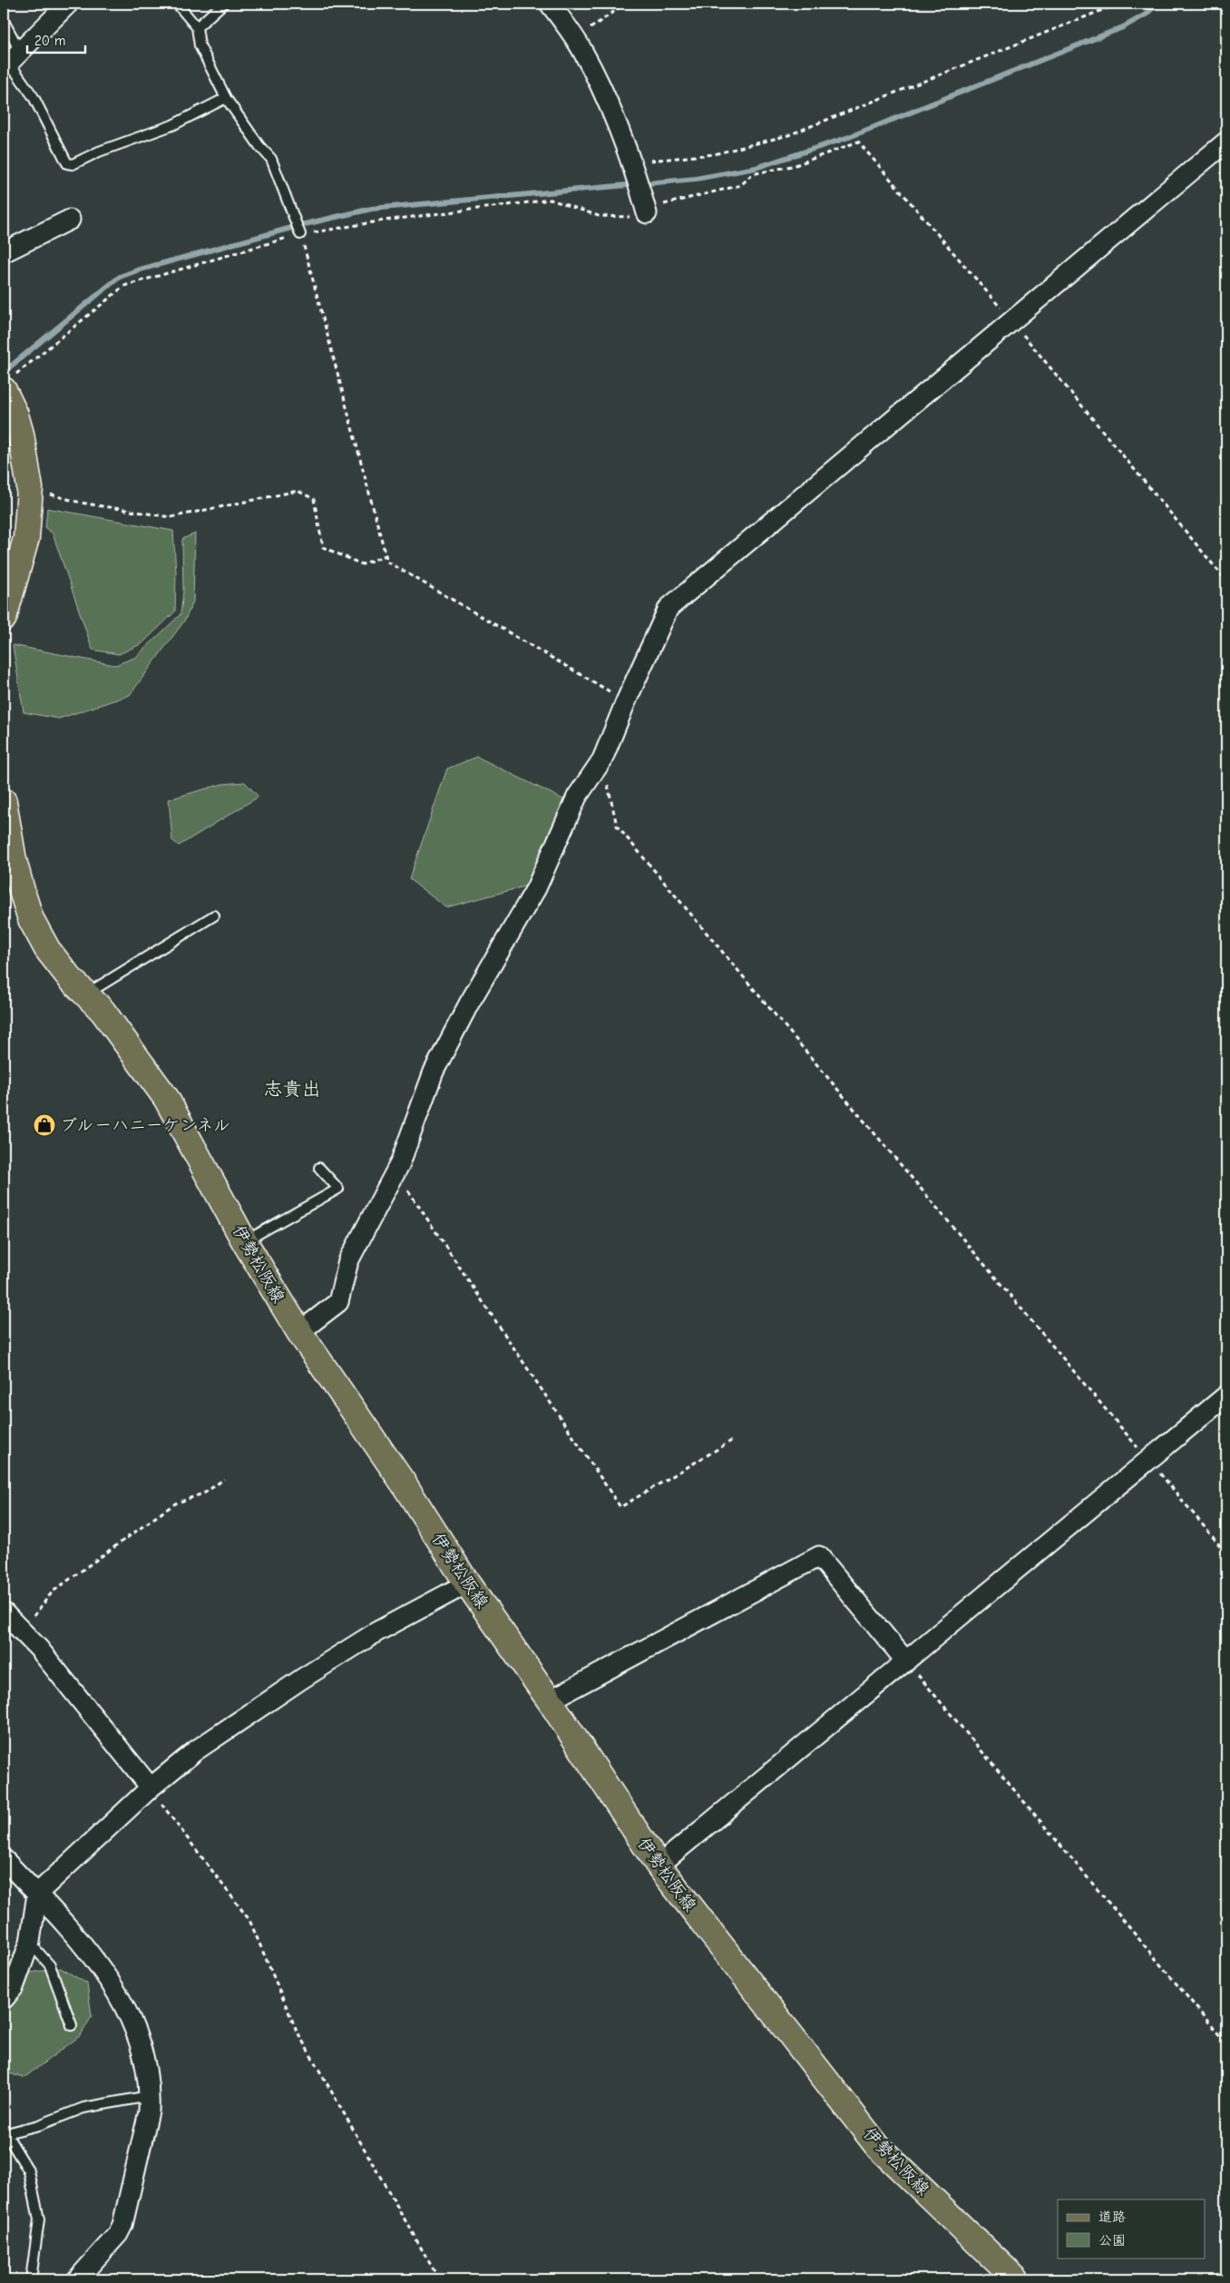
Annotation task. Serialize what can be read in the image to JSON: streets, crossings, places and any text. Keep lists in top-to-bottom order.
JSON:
{
  "streets": {
    "main road": ["伊勢松阪線"]
  },
  "districts": ["志貴出"],
  "places": {
    "shop": ["ブルーハニーケンネル"]
  },
  "legend": ["道路", "公園"],
  "scale_bar": "20 m"
}
